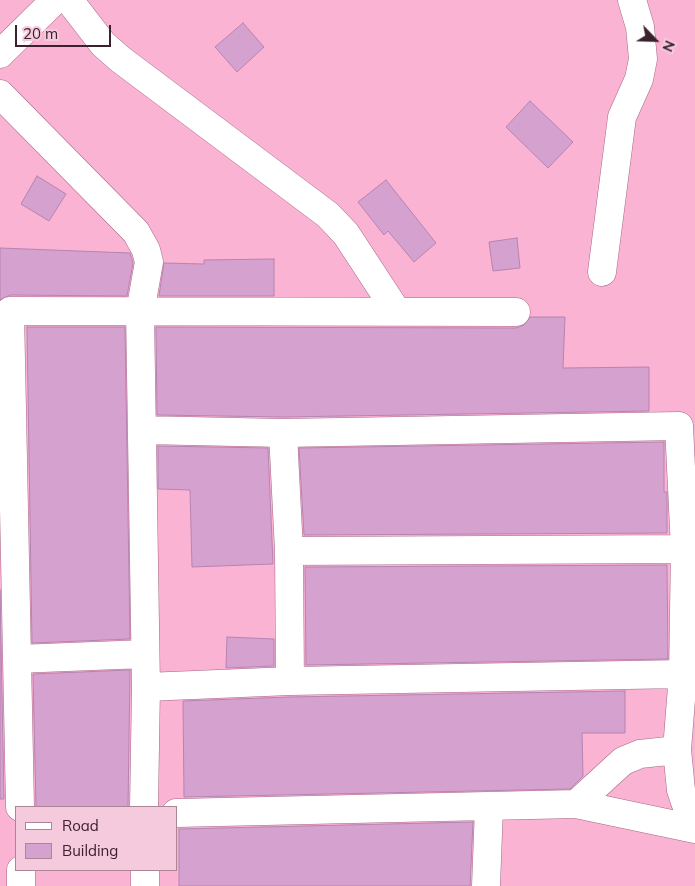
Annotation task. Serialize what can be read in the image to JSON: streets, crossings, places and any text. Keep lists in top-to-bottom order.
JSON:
{
  "legend": ["Road", "Building"],
  "scale_bar": "20 m",
  "north": "bottom right"
}
